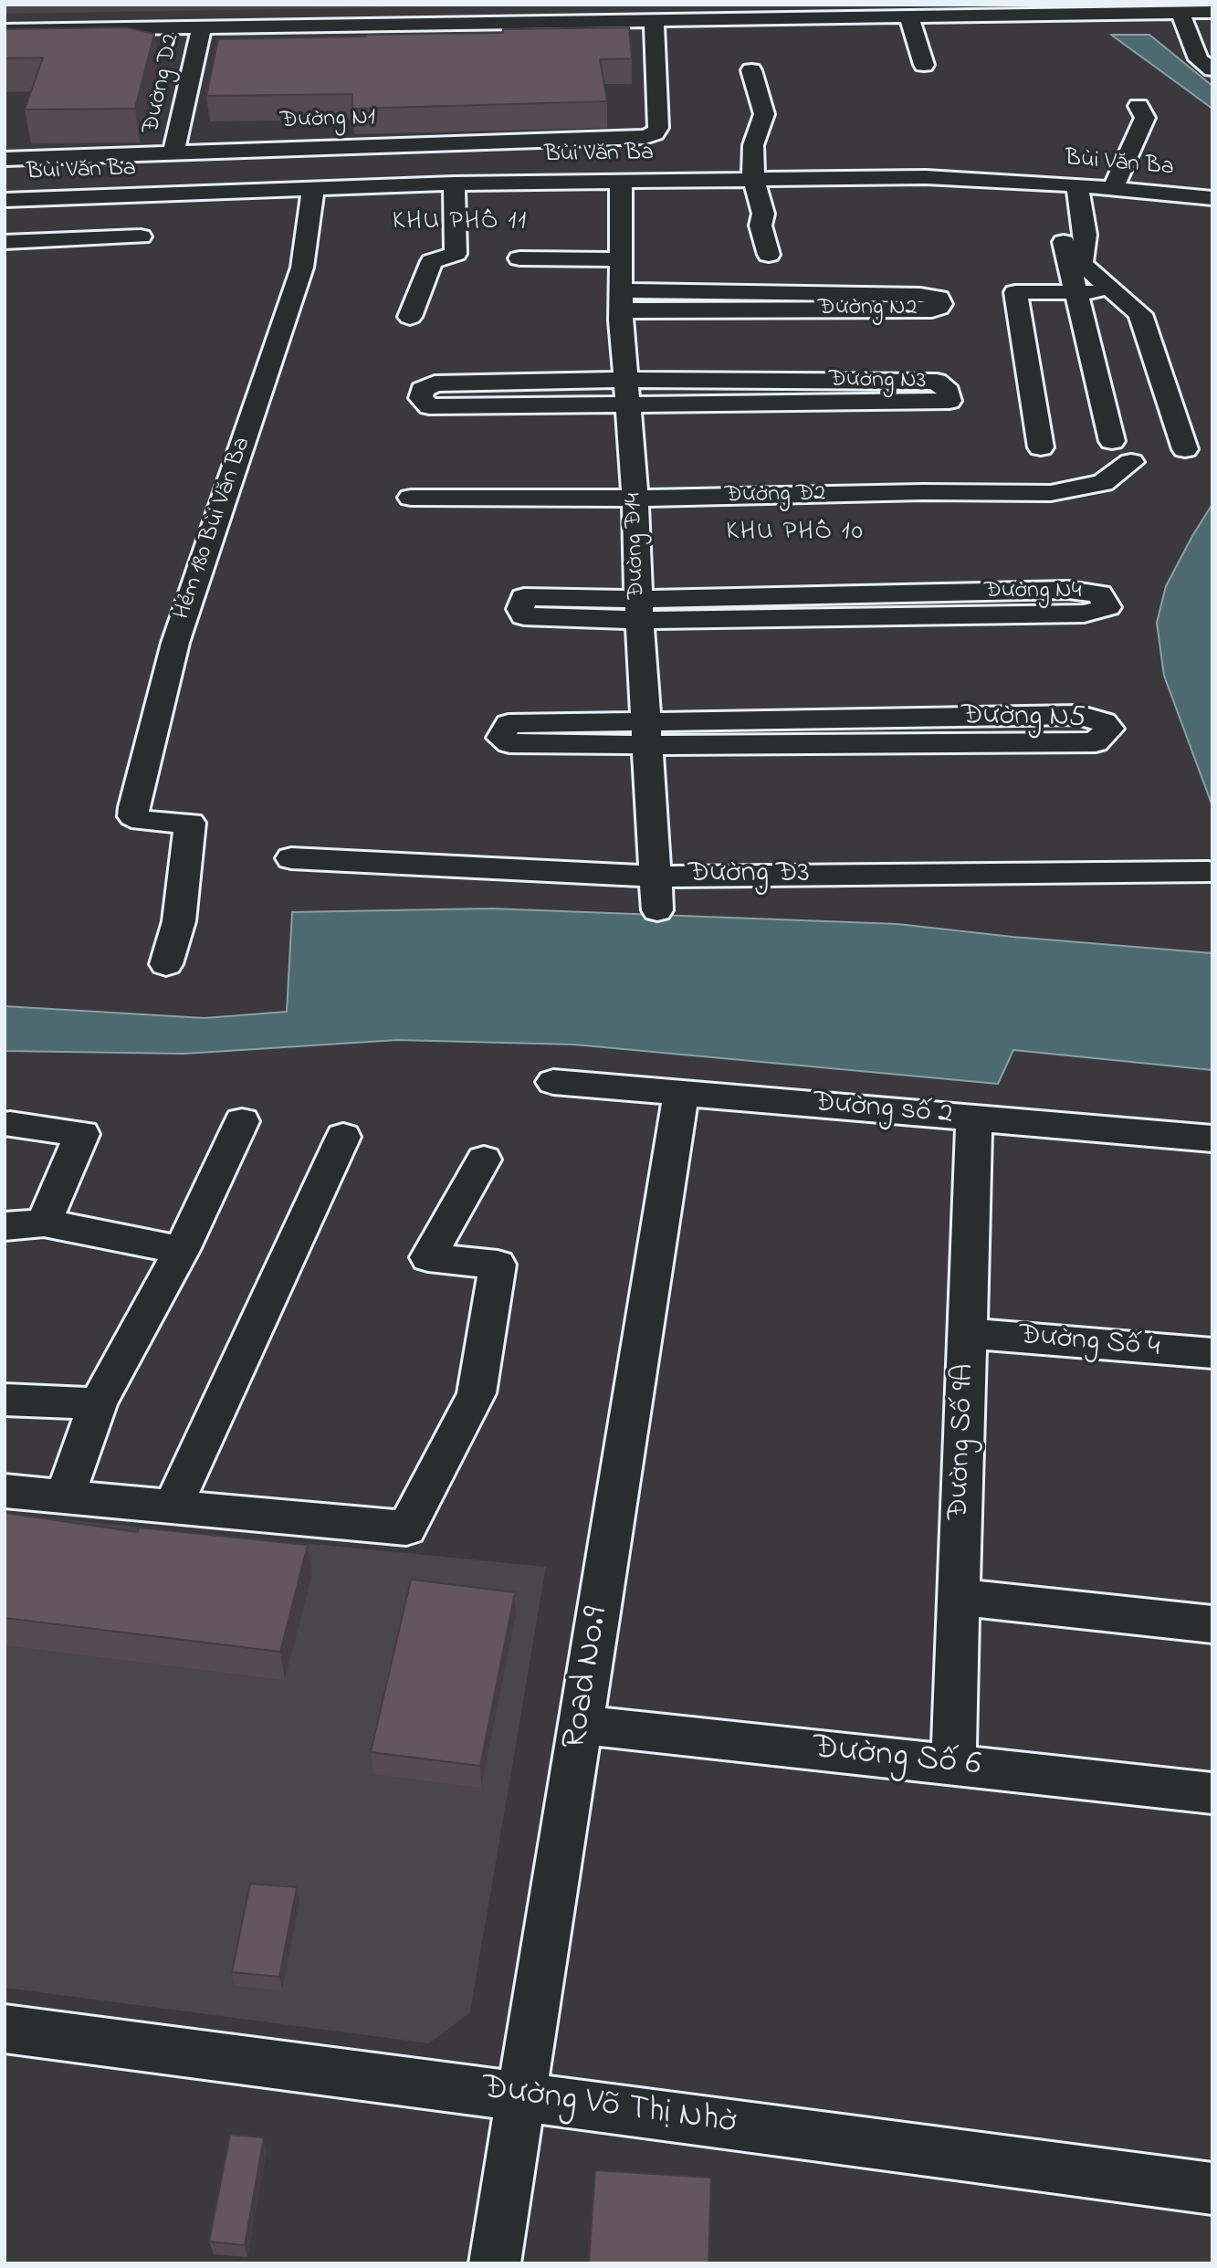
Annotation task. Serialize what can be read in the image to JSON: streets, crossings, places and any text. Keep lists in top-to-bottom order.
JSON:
{
  "streets": {
    "street": [
      "Đường D2",
      "Đường N1",
      "Bùi Văn Ba",
      "Đường N2",
      "Đường N3",
      "Đường Đ2",
      "Hẻm 180 Bùi Văn Ba",
      "Đường Đ14",
      "Đường N4",
      "Đường N5",
      "Đường Đ3",
      "Đường số 2",
      "Đường Số 4",
      "Đường Số 9A",
      "Road No.9",
      "Đường Số 6",
      "Đường Võ Thị Nhờ"
    ]
  },
  "crossings": [
    ["Đường D2", "Đường N1"],
    ["Bùi Văn Ba", "Hẻm 180 Bùi Văn Ba"],
    ["Bùi Văn Ba", "Đường Đ14"],
    ["Đường N2", "Đường Đ14"],
    ["Đường N3", "Đường Đ14"],
    ["Đường Đ2", "Đường Đ14"],
    ["Đường Đ14", "Đường N4"],
    ["Đường Đ14", "Đường N5"],
    ["Đường Đ14", "Đường Đ3"],
    ["Đường số 2", "Đường Số 9A"],
    ["Đường số 2", "Road No.9"],
    ["Đường Số 4", "Đường Số 9A"],
    ["Đường Số 9A", "Đường Số 6"],
    ["Road No.9", "Đường Số 6"],
    ["Road No.9", "Đường Võ Thị Nhờ"]
  ],
  "districts": ["KHU PHỐ 11", "KHU PHỐ 10"]
}
